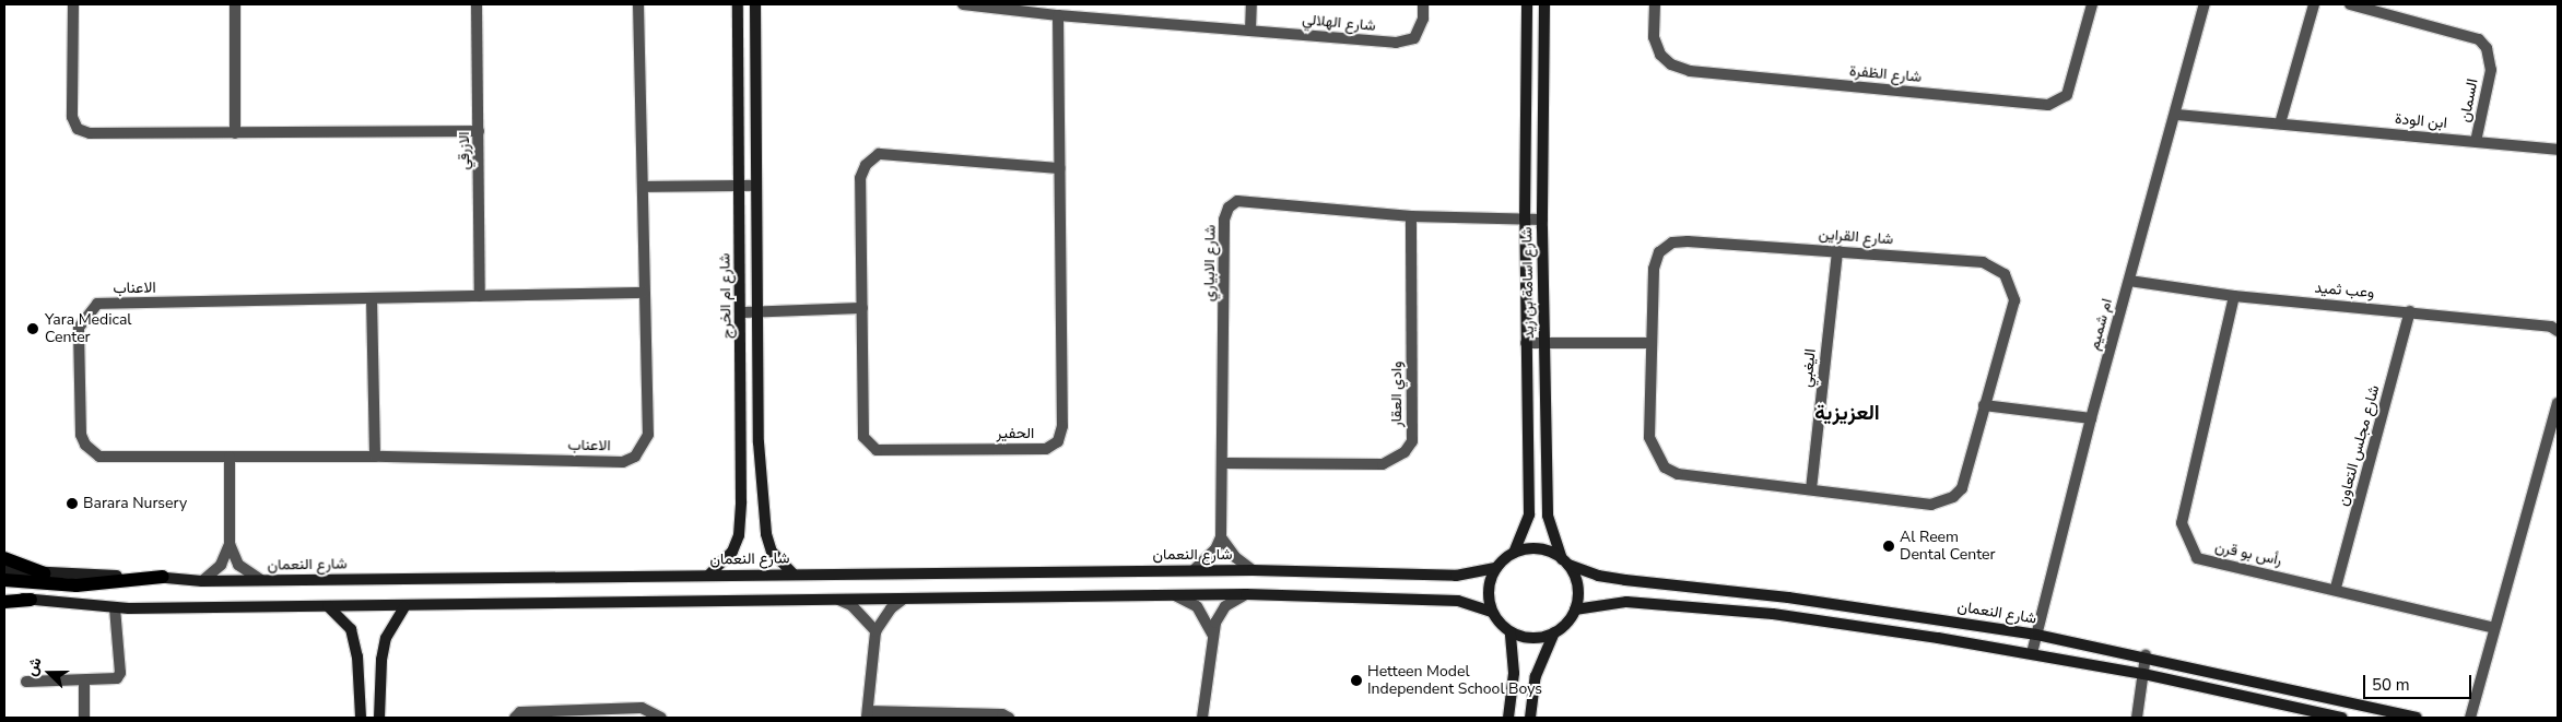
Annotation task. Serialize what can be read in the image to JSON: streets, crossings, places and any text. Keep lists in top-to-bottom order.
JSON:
{
  "streets": {
    "street": [
      "شارع الهلالي",
      "شارع الظفرة",
      "السمان",
      "ابن الودة",
      "الازرقي",
      "شارع القراين",
      "شارع الابياري",
      "شارع اسامة بن زيد",
      "الاعناب",
      "وعب ثميد",
      "شارع ام الخرج",
      "ام شميم",
      "اليغبي",
      "وادي العقار",
      "الحفير",
      "شارع مجلس التعاون",
      "رأس بو قرن",
      "شارع النعمان"
    ]
  },
  "crossings": [
    ["شارع الهلالي", "الحفير"],
    ["السمان", "ابن الودة"],
    ["ابن الودة", "ام شميم"],
    ["الازرقي", "الاعناب"],
    ["شارع القراين", "اليغبي"],
    ["شارع الابياري", "شارع اسامة بن زيد"],
    ["شارع الابياري", "وادي العقار"],
    ["شارع اسامة بن زيد", "شارع النعمان"],
    ["وعب ثميد", "ام شميم"],
    ["وعب ثميد", "شارع مجلس التعاون"],
    ["وعب ثميد", "رأس بو قرن"],
    ["شارع ام الخرج", "شارع النعمان"],
    ["ام شميم", "شارع النعمان"],
    ["شارع مجلس التعاون", "رأس بو قرن"]
  ],
  "districts": ["العزيزية"],
  "places": [
    "Yara Medical Center",
    "Barara Nursery",
    "Al Reem Dental Center",
    "Hetteen Model Independent School Boys"
  ],
  "scale_bar": "50 m",
  "north": "left"
}
